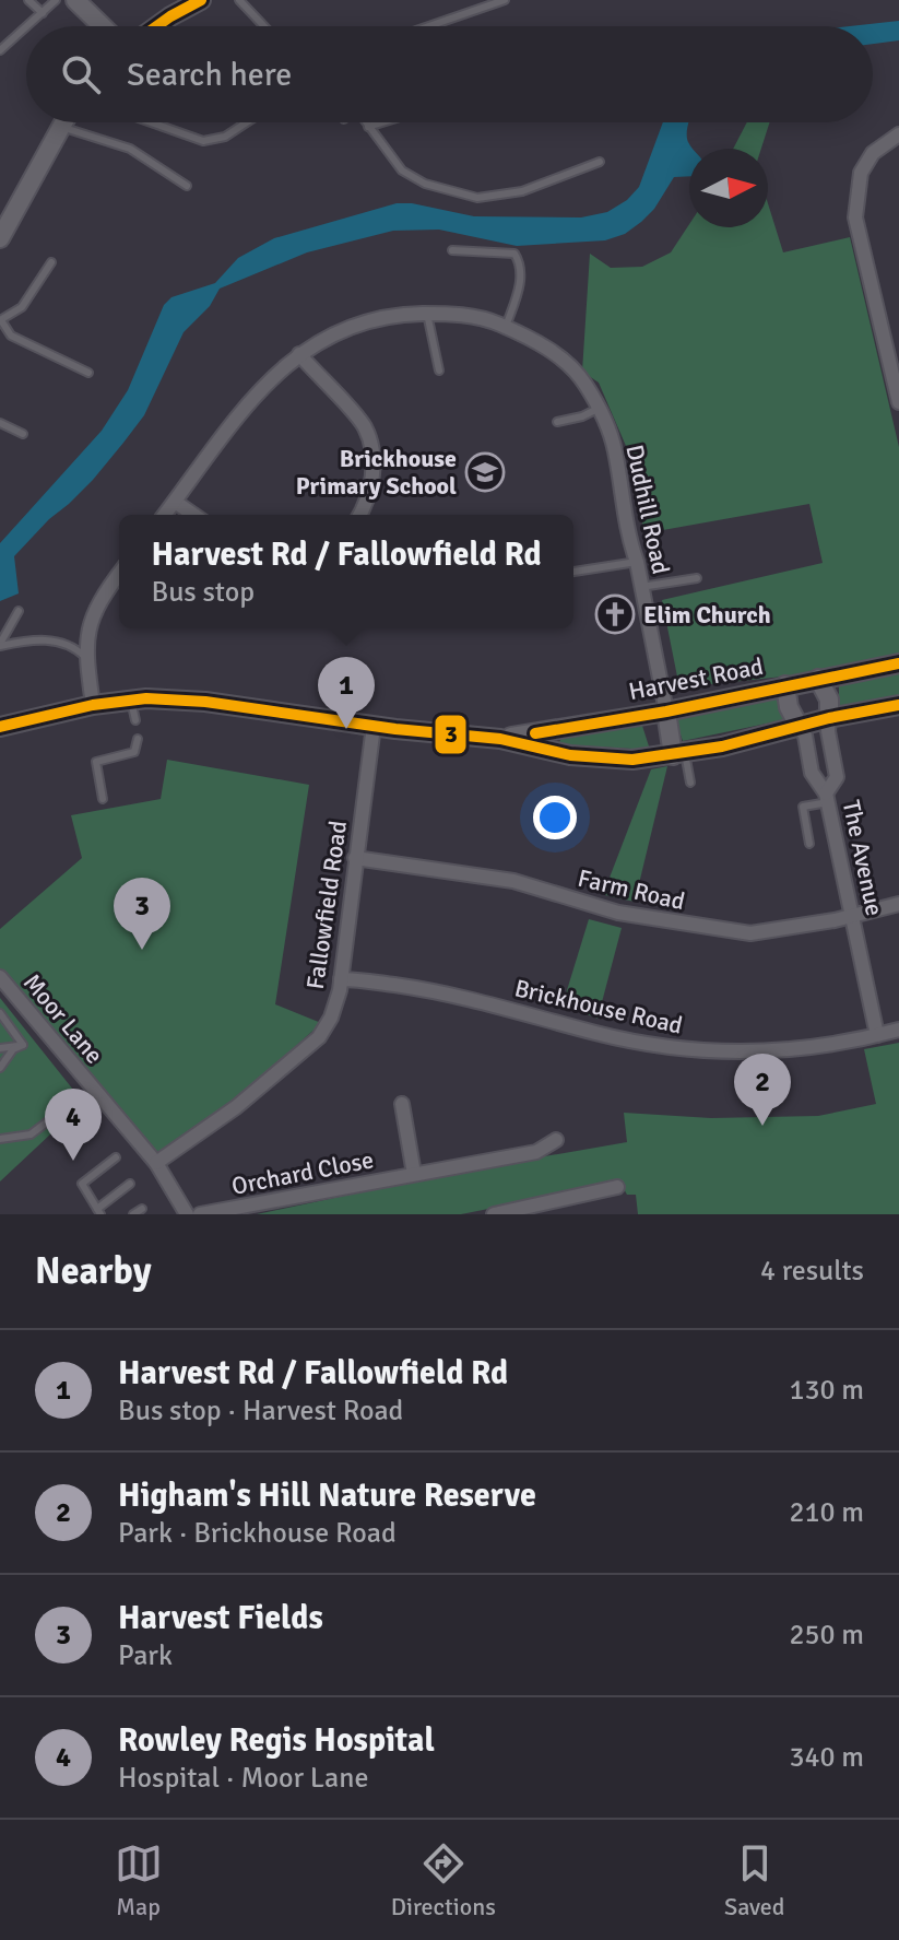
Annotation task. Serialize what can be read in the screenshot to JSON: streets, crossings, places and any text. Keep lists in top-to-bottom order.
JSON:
{
  "streets": {
    "street": [
      "Dudhill Road",
      "Harvest Road",
      "The Avenue",
      "Farm Road",
      "Fallowfield Road",
      "Brickhouse Road",
      "Moor Lane",
      "Orchard Close"
    ]
  },
  "crossings": [
    ["Dudhill Road", "Harvest Road"],
    ["Harvest Road", "The Avenue"],
    ["Harvest Road", "Fallowfield Road"],
    ["The Avenue", "Farm Road"],
    ["The Avenue", "Brickhouse Road"],
    ["Farm Road", "Fallowfield Road"],
    ["Fallowfield Road", "Brickhouse Road"],
    ["Fallowfield Road", "Moor Lane"]
  ],
  "places": {
    "school or university": ["Brickhouse Primary School"],
    "church": ["Elim Church"]
  },
  "lines": ["transit line 3"],
  "north": "right",
  "page": {
    "search": "Search here",
    "popup": ["Harvest Rd / Fallowfield Rd", "Bus stop"],
    "pins": [
      "1",
      "3",
      "2",
      "4"
    ],
    "heading": ["Nearby", "4 results"],
    "list": [
      {
        "mark": "1",
        "name": "Harvest Rd / Fallowfield Rd",
        "note": "Bus stop · Harvest Road",
        "value": "130 m"
      },
      {
        "mark": "2",
        "name": "Higham's Hill Nature Reserve",
        "note": "Park · Brickhouse Road",
        "value": "210 m"
      },
      {
        "mark": "3",
        "name": "Harvest Fields",
        "note": "Park",
        "value": "250 m"
      },
      {
        "mark": "4",
        "name": "Rowley Regis Hospital",
        "note": "Hospital · Moor Lane",
        "value": "340 m"
      }
    ],
    "nav": ["Map", "Directions", "Saved"]
  }
}
